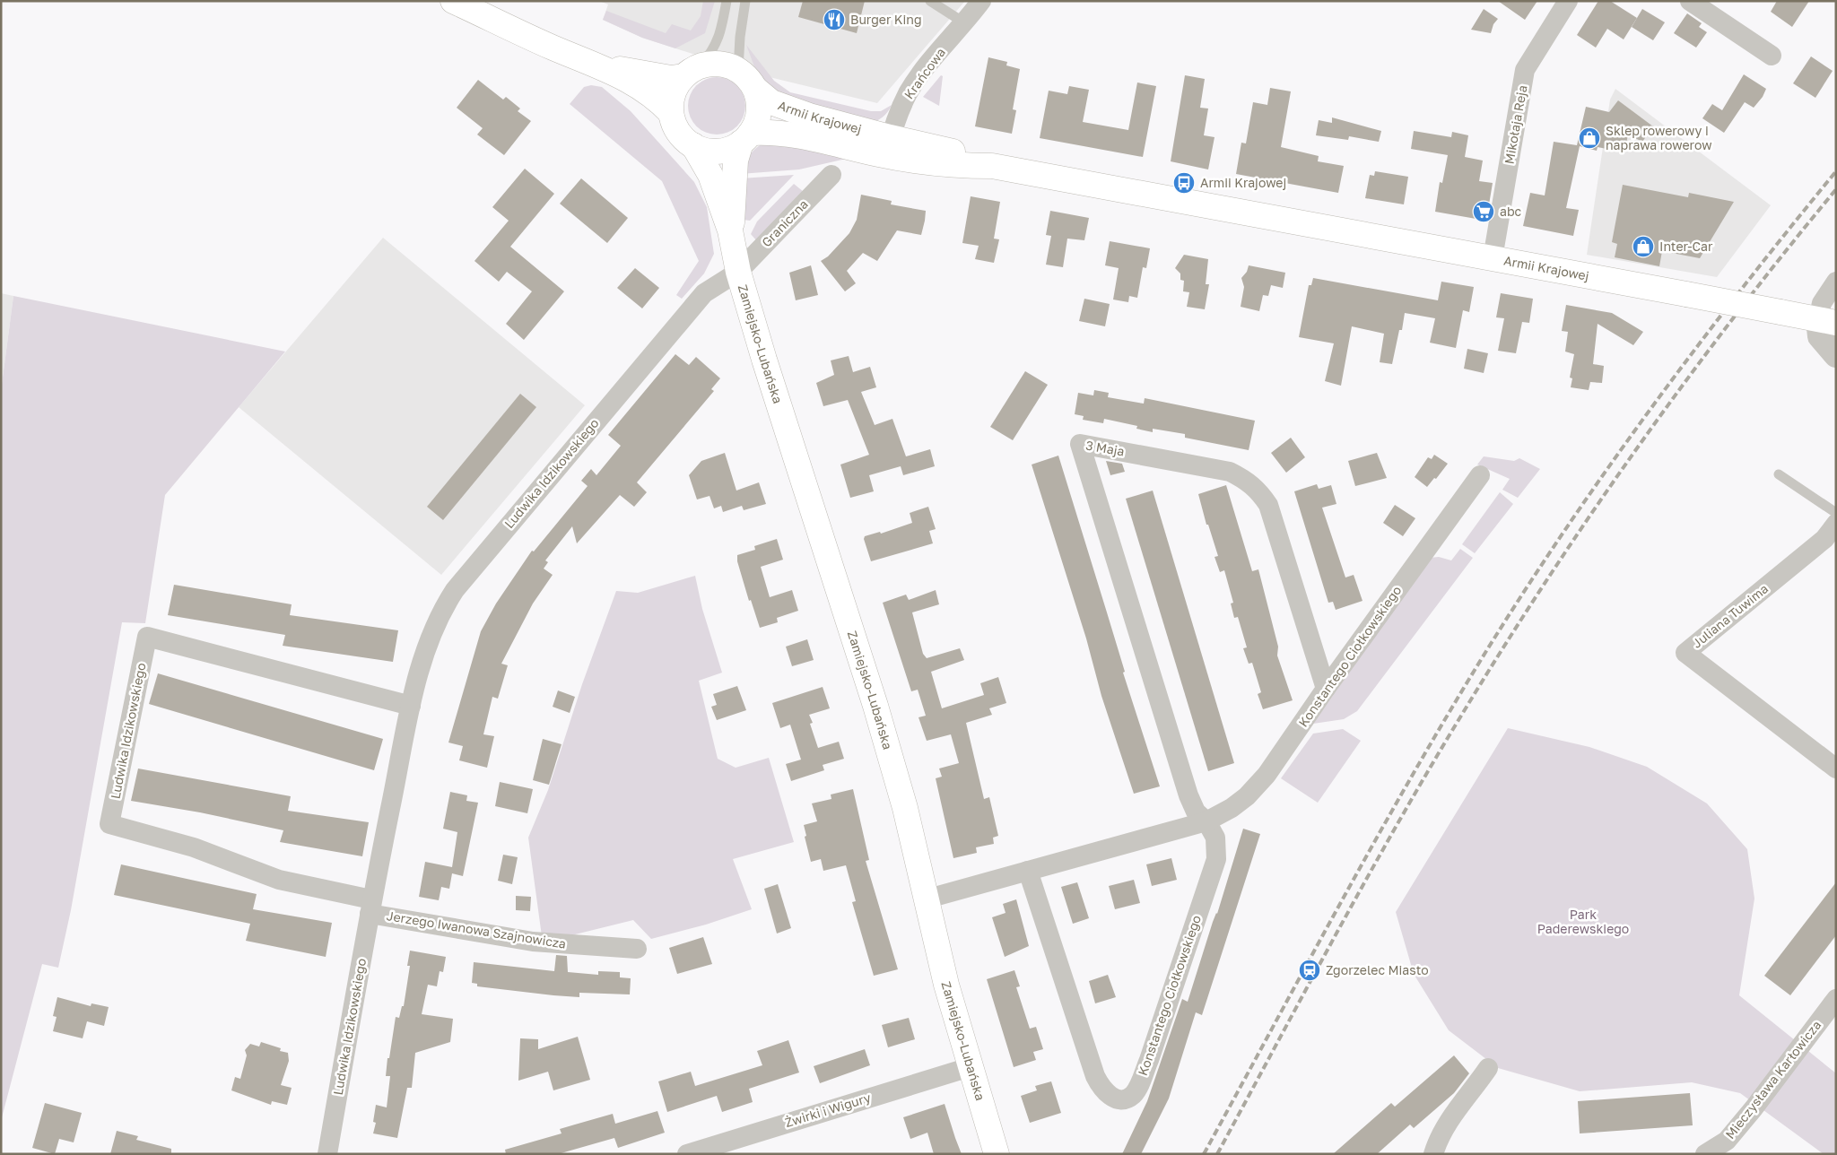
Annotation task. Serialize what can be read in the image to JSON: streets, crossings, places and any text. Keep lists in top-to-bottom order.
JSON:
{
  "streets": {
    "main road": ["Armii Krajowej", "Zamiejsko-Lubańska"],
    "street": [
      "Krańcowa",
      "Mikołaja Reja",
      "Graniczna",
      "3 Maja",
      "Ludwika Idzikowskiego",
      "Juliana Tuwima",
      "Konstantego Ciołkowskiego",
      "Jerzego Iwanowa Szajnowicza",
      "Mieczysława Karłowicza",
      "Żwirki i Wigury"
    ]
  },
  "crossings": [
    ["Krańcowa", "Armii Krajowej"],
    ["Armii Krajowej", "Mikołaja Reja"],
    ["Armii Krajowej", "Zamiejsko-Lubańska"],
    ["Graniczna", "Zamiejsko-Lubańska"],
    ["Graniczna", "Ludwika Idzikowskiego"],
    ["Zamiejsko-Lubańska", "Ludwika Idzikowskiego"],
    ["Zamiejsko-Lubańska", "Konstantego Ciołkowskiego"],
    ["Zamiejsko-Lubańska", "Żwirki i Wigury"],
    ["3 Maja", "Konstantego Ciołkowskiego"],
    ["Ludwika Idzikowskiego", "Jerzego Iwanowa Szajnowicza"]
  ],
  "parks": ["Park Paderewskiego"],
  "places": {
    "restaurant": ["Burger King"],
    "shop": ["Sklep rowerowy i naprawa rowerow", "Inter-Car"],
    "bus stop": ["Armii Krajowej"],
    "supermarket": ["abc"],
    "station": ["Zgorzelec Miasto"]
  }
}
